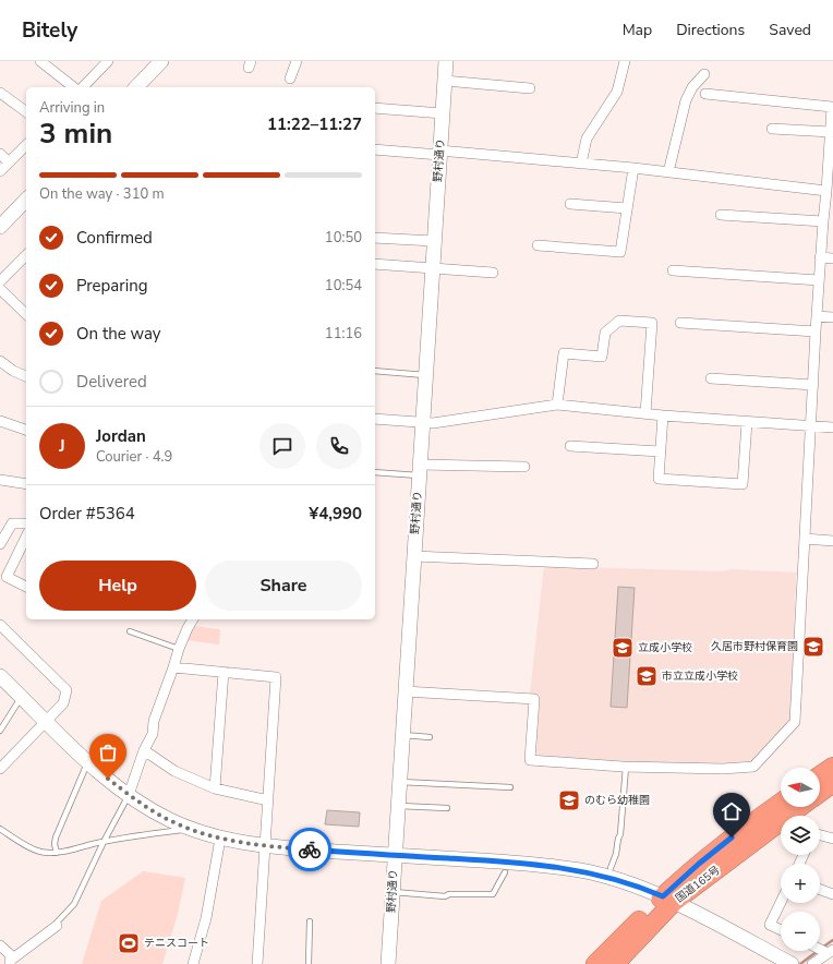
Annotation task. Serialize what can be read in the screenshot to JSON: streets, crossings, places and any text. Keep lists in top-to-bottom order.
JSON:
{
  "streets": {
    "highway": ["国道165号"],
    "street": ["野村通り"]
  },
  "places": {
    "school or university": [
      "久居市野村保育園",
      "立成小学校",
      "市立立成小学校",
      "のむら幼稚園"
    ],
    "sports": ["テニスコート"]
  },
  "north": "left",
  "page": {
    "header": "Bitely",
    "nav": ["Map", "Directions", "Saved"],
    "heading": ["3 min", "Arriving in", "11:22–11:27"],
    "panel": [
      "Jordan",
      "Courier · 4.9",
      "Order #5364",
      "¥4,990"
    ],
    "bar": "On the way · 310 m",
    "list": [
      ["Confirmed", "10:50"],
      ["Preparing", "10:54"],
      ["On the way", "11:16"],
      "Delivered"
    ],
    "round": "J",
    "buttons": ["Help", "Share"],
    "map_buttons": ["+", "−"]
  }
}
